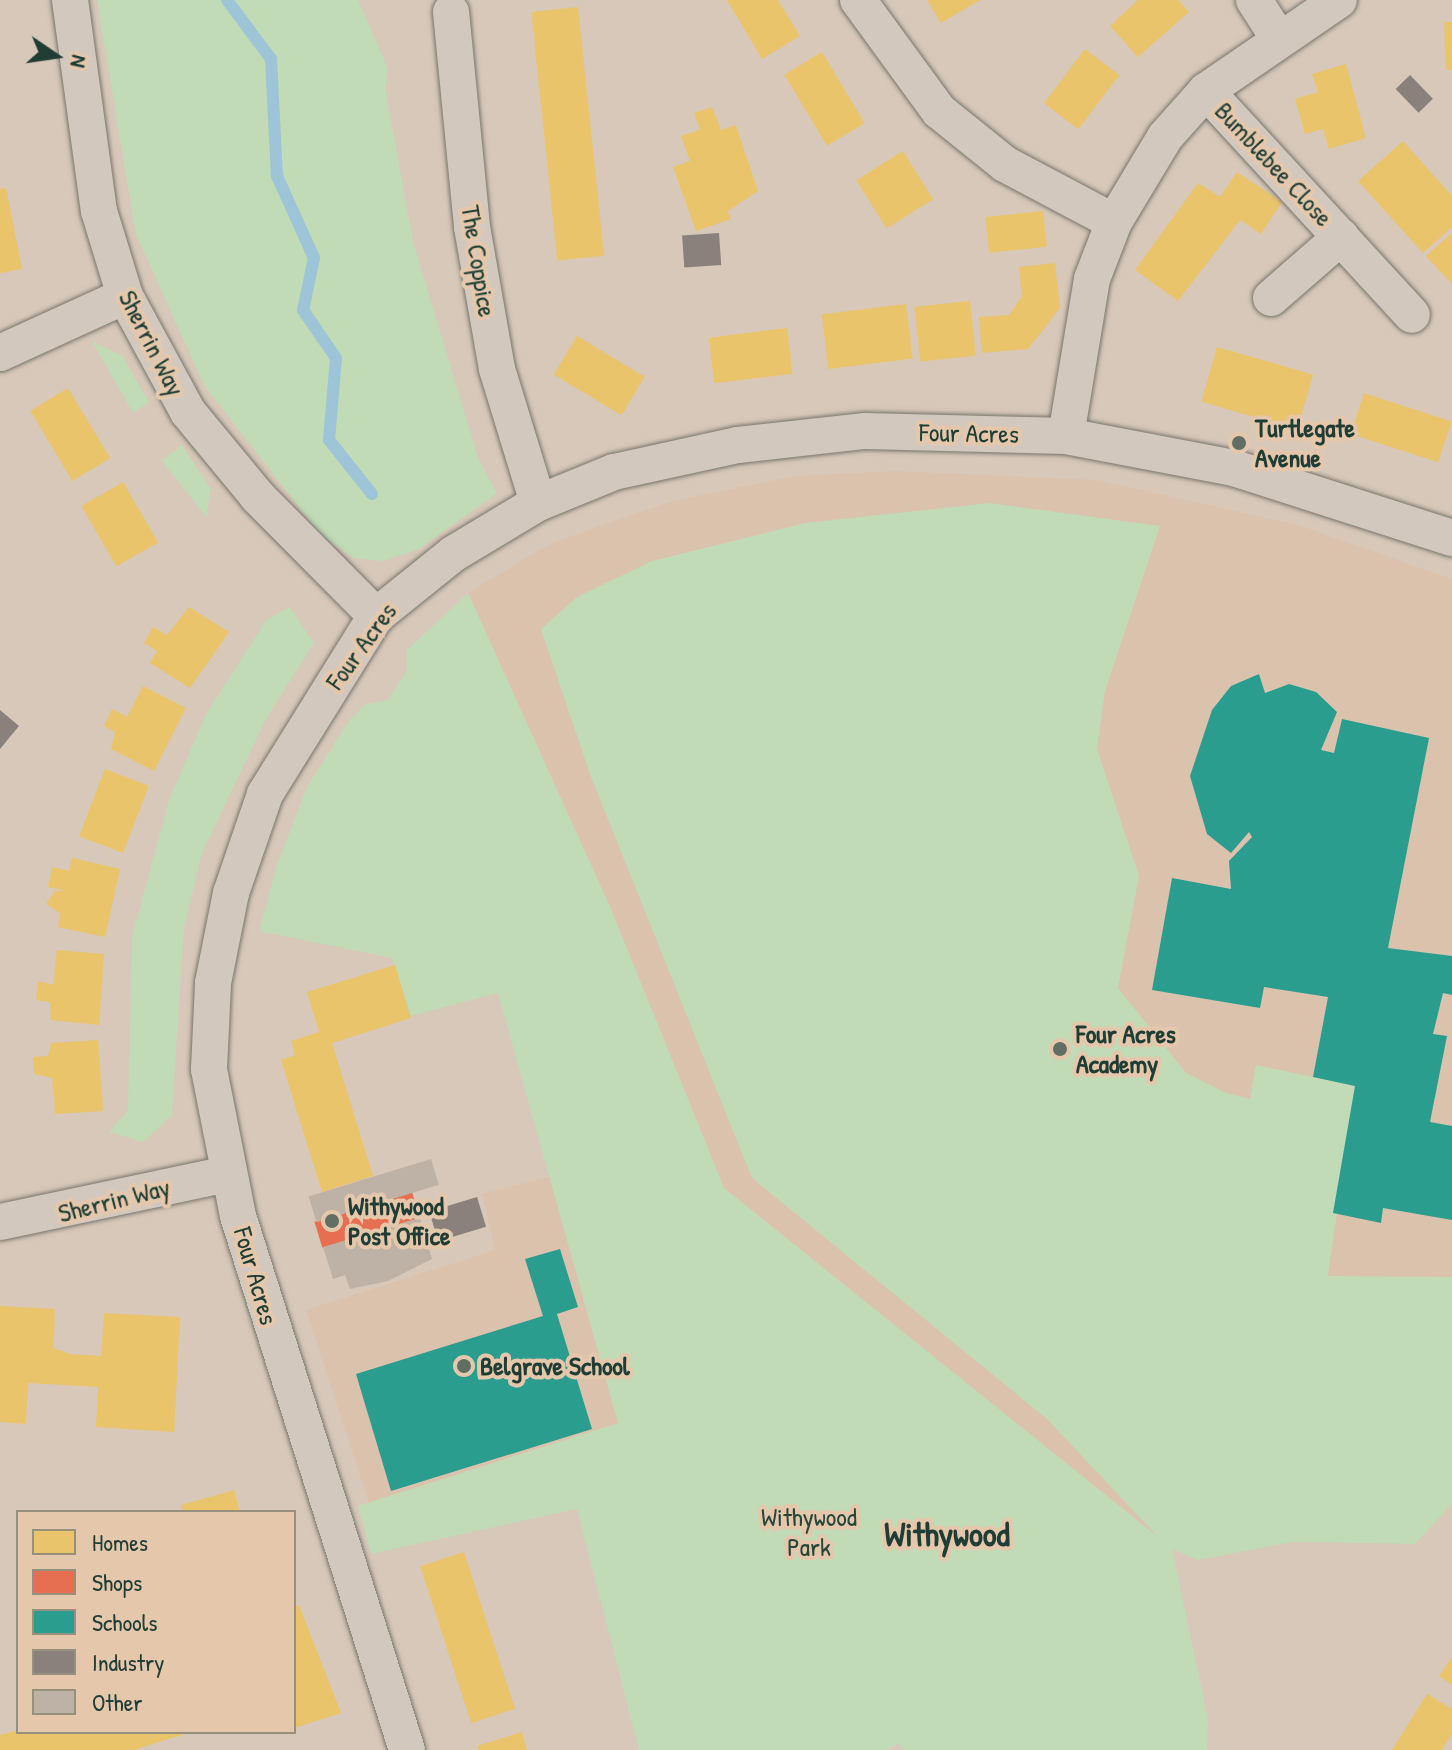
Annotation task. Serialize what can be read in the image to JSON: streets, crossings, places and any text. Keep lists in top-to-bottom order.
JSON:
{
  "streets": {
    "street": [
      "Bumblebee Close",
      "The Coppice",
      "Sherrin Way",
      "Four Acres"
    ]
  },
  "crossings": [
    ["The Coppice", "Four Acres"],
    ["Sherrin Way", "Four Acres"]
  ],
  "districts": ["Withywood"],
  "parks": ["Withywood Park"],
  "places": [
    "Turtlegate Avenue",
    "Four Acres Academy",
    "Withywood Post Office",
    "Belgrave School"
  ],
  "legend": [
    "Homes",
    "Shops",
    "Schools",
    "Industry",
    "Other"
  ],
  "north": "right"
}
